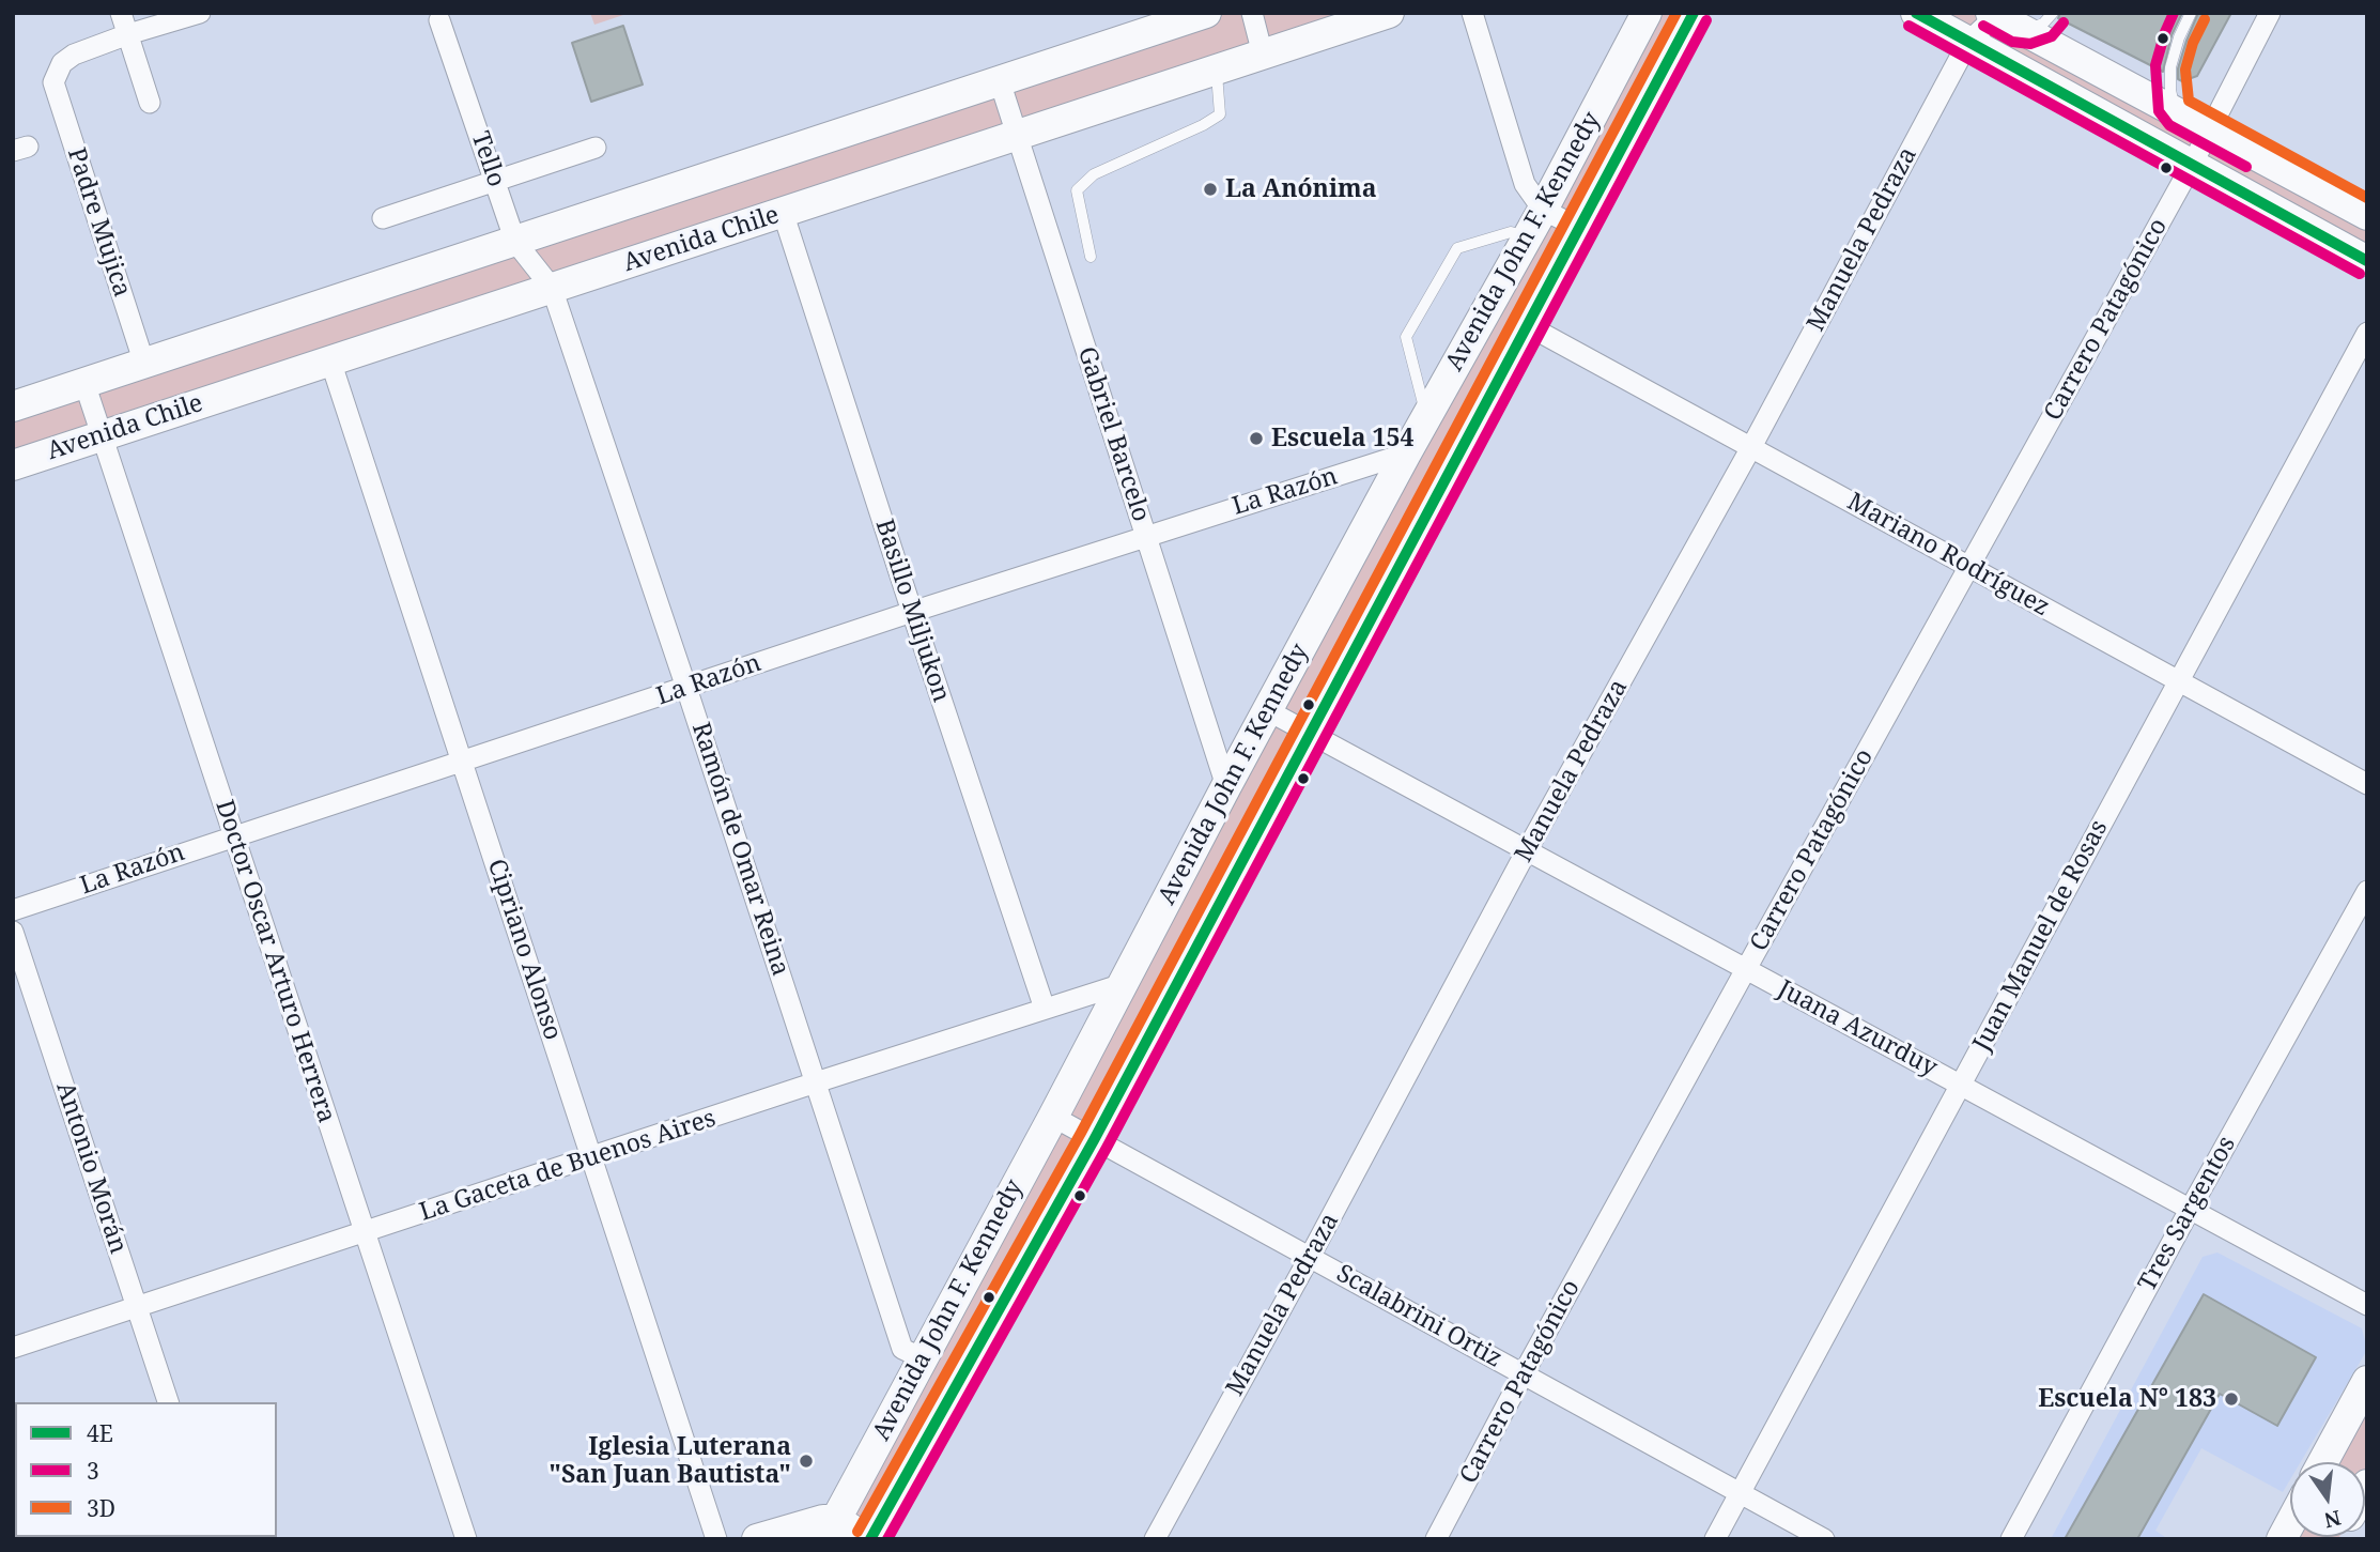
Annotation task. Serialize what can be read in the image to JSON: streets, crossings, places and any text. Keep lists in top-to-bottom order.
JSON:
{
  "streets": {
    "main road": ["Avenida Chile", "Avenida John F. Kennedy"],
    "street": [
      "Tello",
      "Padre Mujica",
      "Manuela Pedraza",
      "Carrero Patagónico",
      "Gabriel Barcelo",
      "La Razón",
      "Mariano Rodríguez",
      "Basillo Miljukon",
      "Ramón de Omar Reina",
      "Juan Manuel de Rosas",
      "Cipriano Alonso",
      "Doctor Oscar Arturo Herrera",
      "Juana Azurduy",
      "La Gaceta de Buenos Aires",
      "Antonio Morán",
      "Tres Sargentos",
      "Scalabrini Ortiz"
    ]
  },
  "crossings": [
    ["Tello", "Avenida Chile"],
    ["Tello", "Ramón de Omar Reina"],
    ["Avenida Chile", "Gabriel Barcelo"],
    ["Avenida Chile", "Basillo Miljukon"],
    ["Avenida Chile", "Ramón de Omar Reina"],
    ["Avenida Chile", "Cipriano Alonso"],
    ["Avenida Chile", "Doctor Oscar Arturo Herrera"],
    ["Manuela Pedraza", "Mariano Rodríguez"],
    ["Manuela Pedraza", "Juana Azurduy"],
    ["Manuela Pedraza", "Scalabrini Ortiz"],
    ["Avenida John F. Kennedy", "Gabriel Barcelo"],
    ["Avenida John F. Kennedy", "La Razón"],
    ["Avenida John F. Kennedy", "Mariano Rodríguez"],
    ["Avenida John F. Kennedy", "Ramón de Omar Reina"],
    ["Avenida John F. Kennedy", "Juana Azurduy"],
    ["Avenida John F. Kennedy", "La Gaceta de Buenos Aires"],
    ["Avenida John F. Kennedy", "Scalabrini Ortiz"],
    ["Carrero Patagónico", "Mariano Rodríguez"],
    ["Carrero Patagónico", "Juana Azurduy"],
    ["Carrero Patagónico", "Scalabrini Ortiz"],
    ["Gabriel Barcelo", "La Razón"],
    ["La Razón", "Basillo Miljukon"],
    ["La Razón", "Ramón de Omar Reina"],
    ["La Razón", "Cipriano Alonso"],
    ["La Razón", "Doctor Oscar Arturo Herrera"],
    ["Mariano Rodríguez", "Juan Manuel de Rosas"],
    ["Basillo Miljukon", "La Gaceta de Buenos Aires"],
    ["Ramón de Omar Reina", "La Gaceta de Buenos Aires"],
    ["Juan Manuel de Rosas", "Juana Azurduy"],
    ["Juan Manuel de Rosas", "Scalabrini Ortiz"],
    ["Cipriano Alonso", "La Gaceta de Buenos Aires"],
    ["Doctor Oscar Arturo Herrera", "La Gaceta de Buenos Aires"],
    ["Juana Azurduy", "Tres Sargentos"],
    ["La Gaceta de Buenos Aires", "Antonio Morán"]
  ],
  "places": [
    "La Anónima",
    "Escuela 154",
    "Escuela N° 183",
    "Iglesia Luterana \"San Juan Bautista\""
  ],
  "lines": ["transit line 4E", "transit line 3", "transit line 3D"],
  "legend": ["4E", "3", "3D"],
  "north": "bottom"
}
